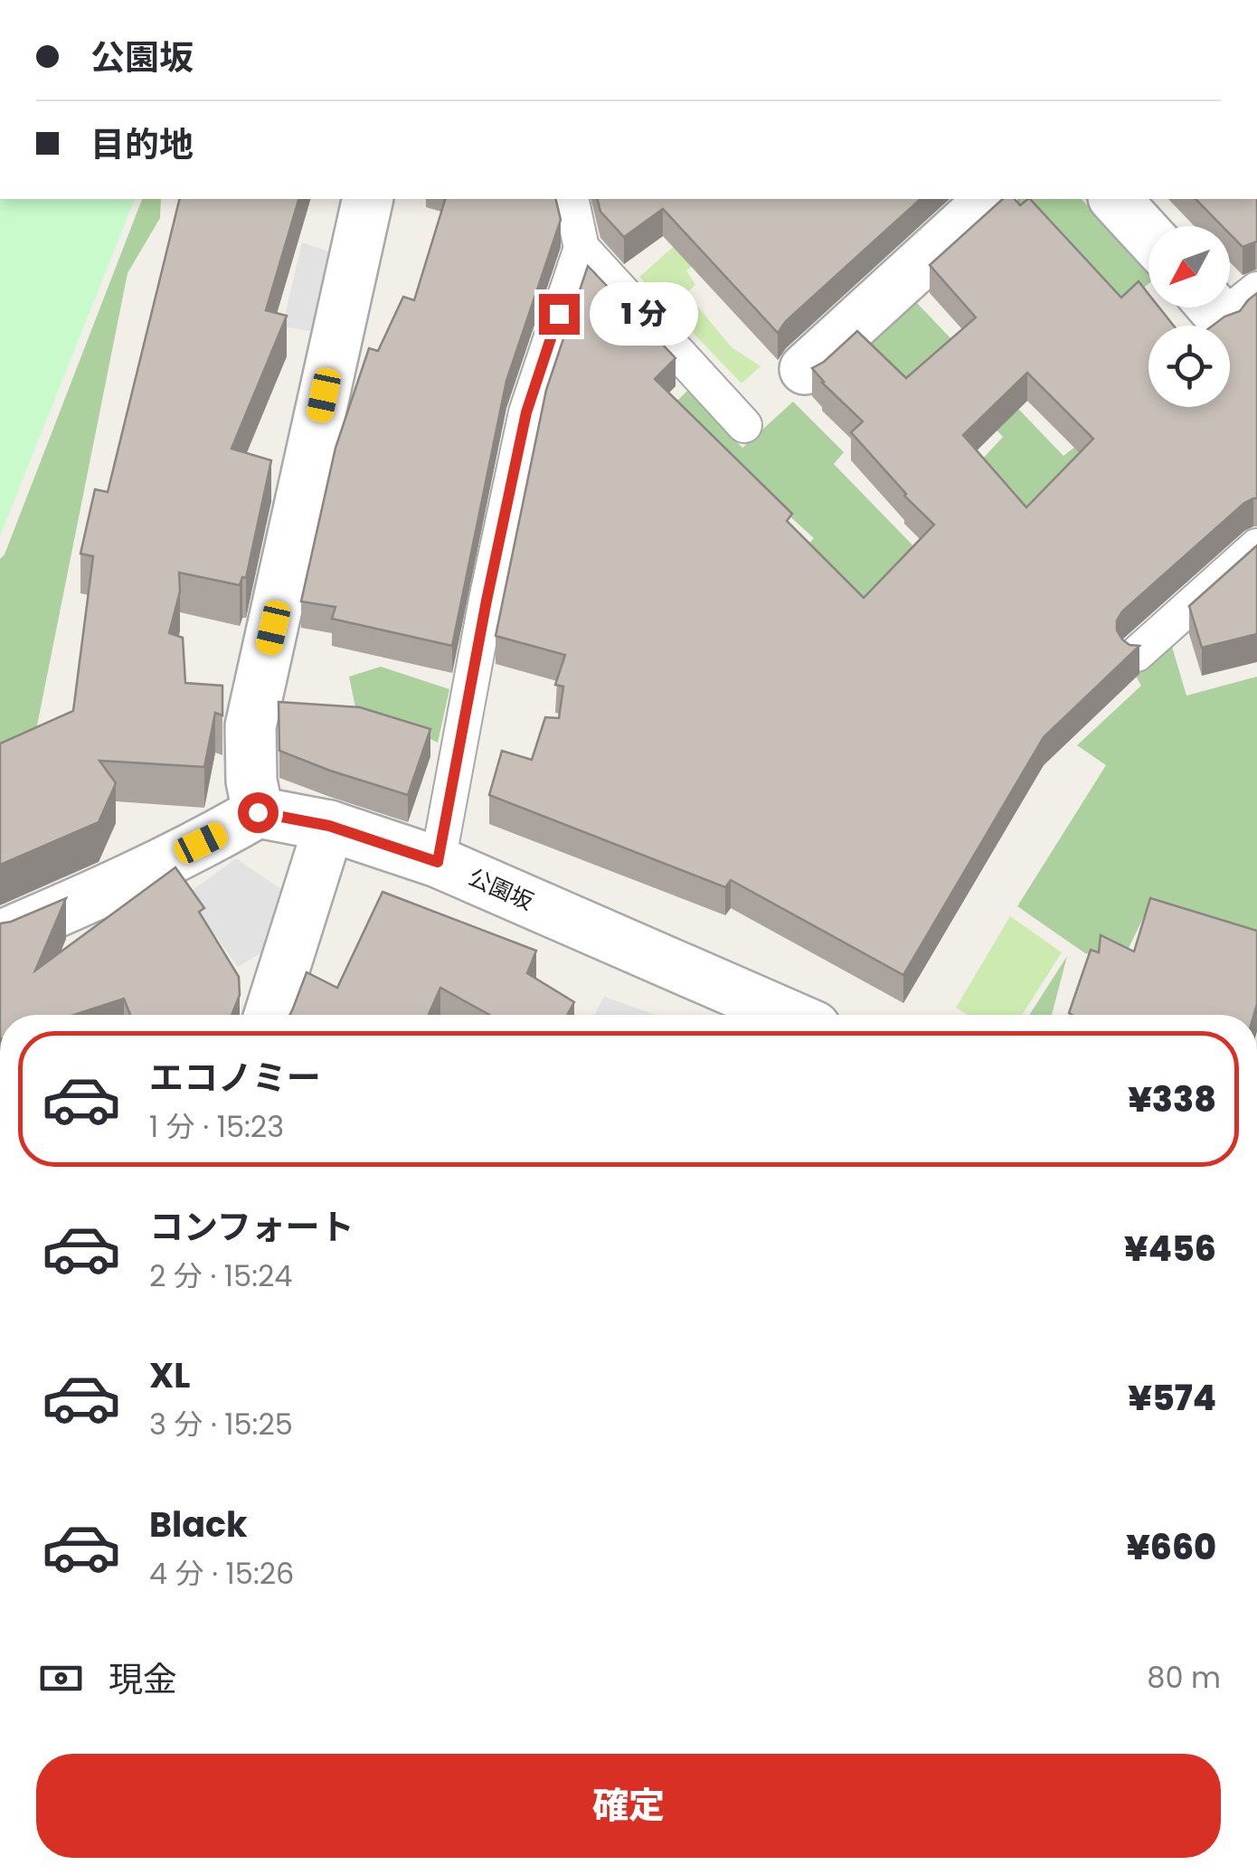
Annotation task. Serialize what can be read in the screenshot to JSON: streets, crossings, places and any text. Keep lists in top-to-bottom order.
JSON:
{
  "streets": {
    "street": ["公園坂"]
  },
  "north": "bottom left",
  "page": {
    "banner": ["公園坂", "目的地"],
    "bubble": "1 分",
    "list": [
      {
        "name": "エコノミー",
        "note": "1 分 · 15:23",
        "value": "¥338"
      },
      {
        "name": "コンフォート",
        "note": "2 分 · 15:24",
        "value": "¥456"
      },
      {
        "name": "XL",
        "note": "3 分 · 15:25",
        "value": "¥574"
      },
      {
        "name": "Black",
        "note": "4 分 · 15:26",
        "value": "¥660"
      }
    ],
    "pay": ["現金", "80 m"],
    "buttons": "確定"
  }
}
